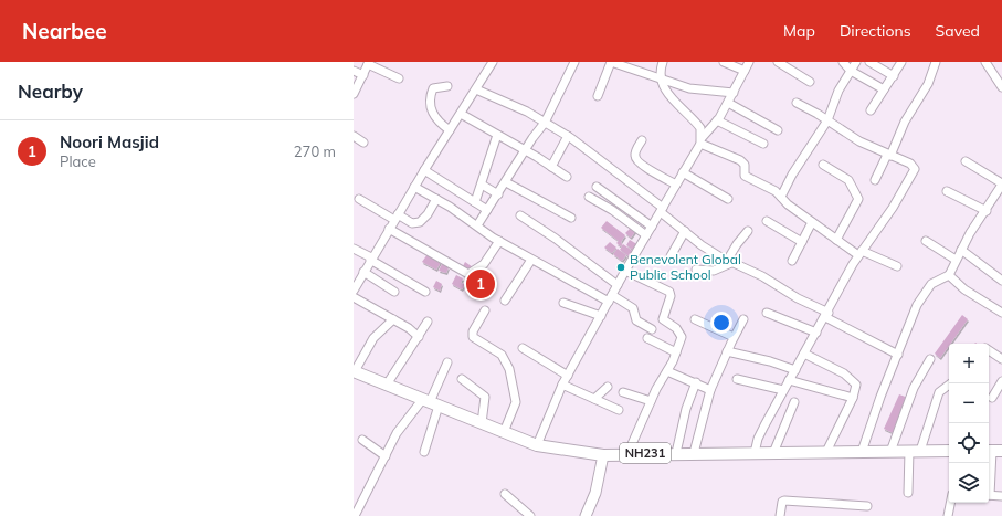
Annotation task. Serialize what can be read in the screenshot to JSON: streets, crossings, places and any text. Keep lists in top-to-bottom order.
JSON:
{
  "streets": {
    "highway": ["NH231"]
  },
  "places": ["Benevolent Global Public School"],
  "page": {
    "header": "Nearbee",
    "nav": ["Map", "Directions", "Saved"],
    "heading": "Nearby",
    "list": [
      {
        "mark": "1",
        "name": "Noori Masjid",
        "note": "Place",
        "value": "270 m"
      }
    ],
    "pins": "1",
    "map_buttons": ["+", "−"]
  }
}
